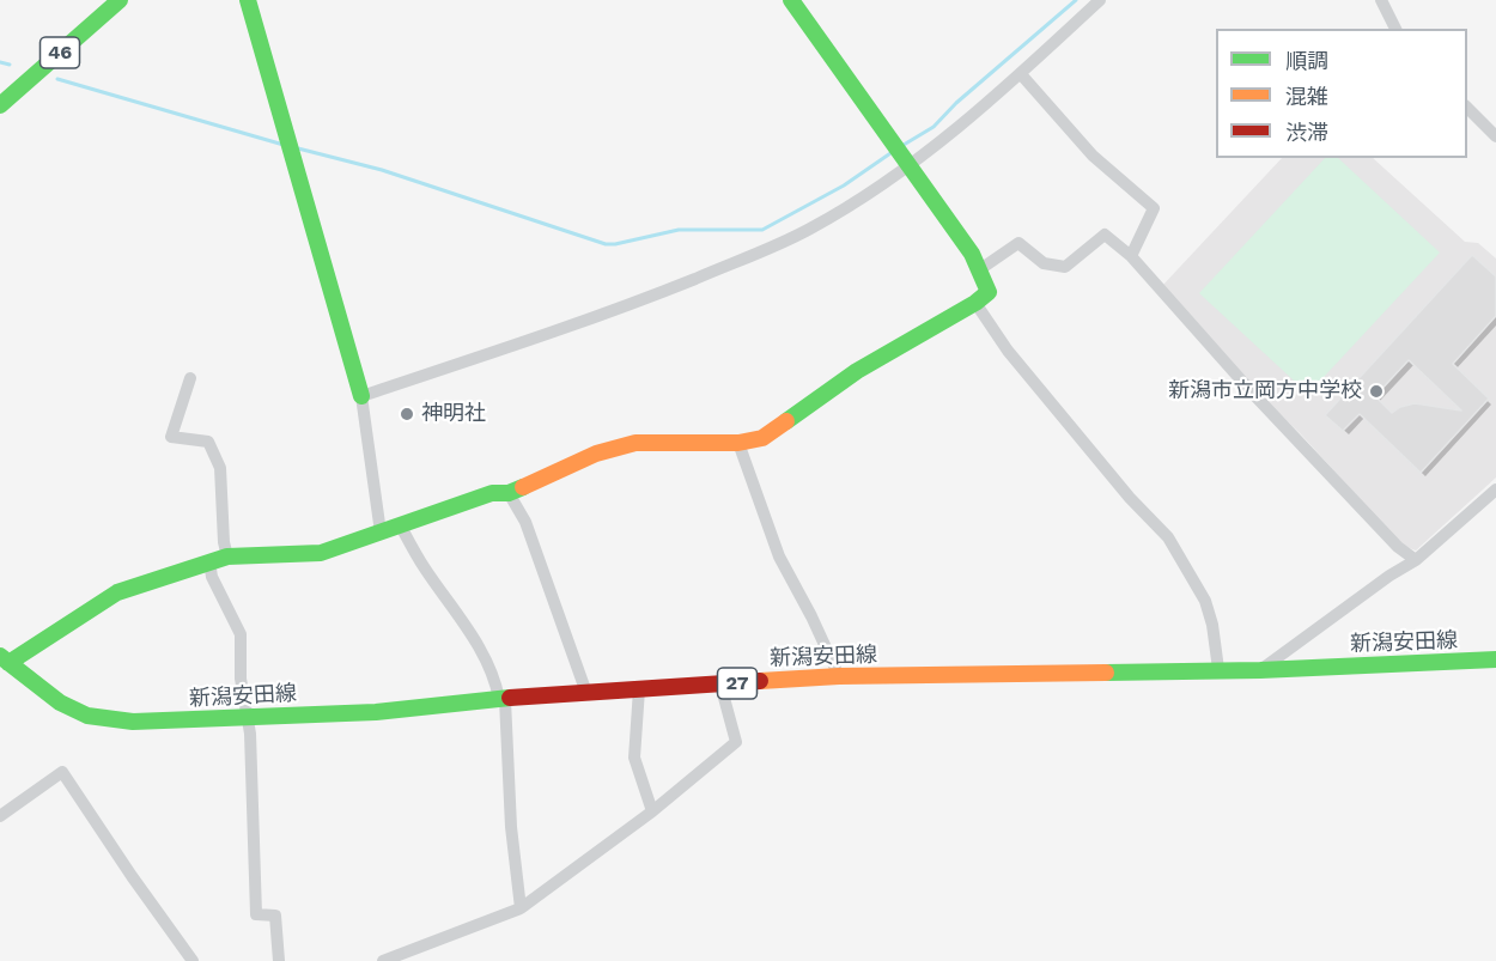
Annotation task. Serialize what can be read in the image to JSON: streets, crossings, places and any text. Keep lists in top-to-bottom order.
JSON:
{
  "streets": {
    "street": ["46", "新潟安田線", "27"]
  },
  "places": ["新潟市立岡方中学校", "神明社"],
  "legend": ["順調", "混雑", "渋滞"]
}
